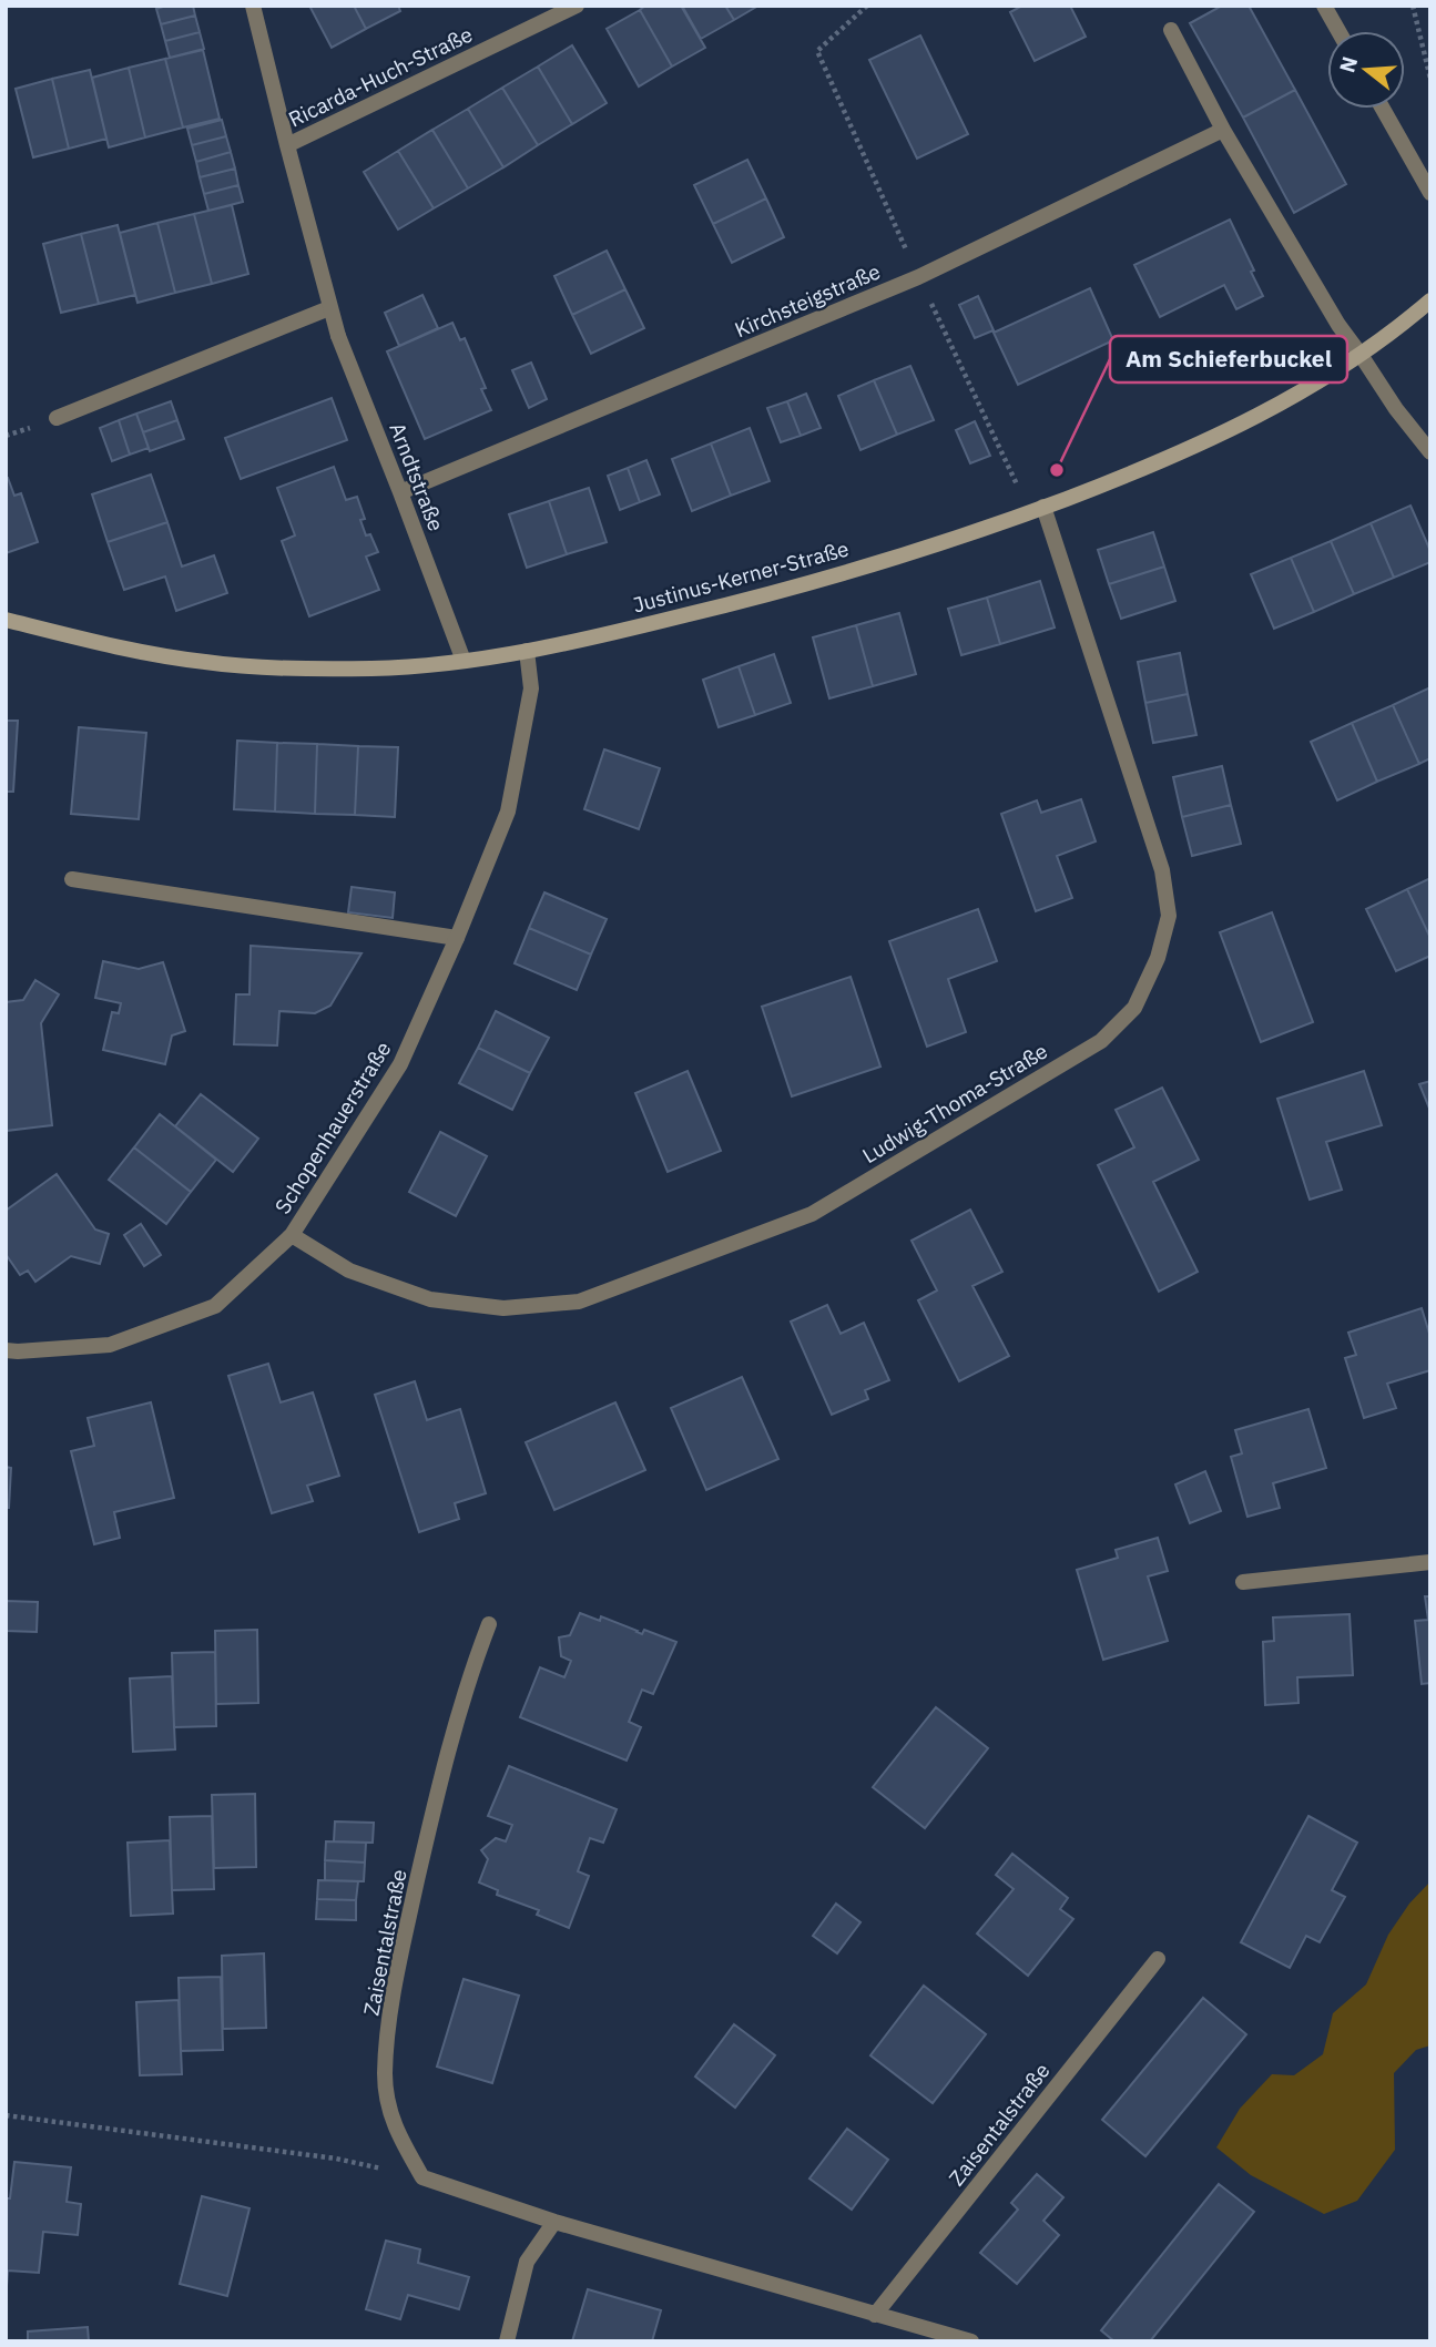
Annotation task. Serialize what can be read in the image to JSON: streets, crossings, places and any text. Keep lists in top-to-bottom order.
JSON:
{
  "streets": {
    "street": [
      "Ricarda-Huch-Straße",
      "Kirchsteigstraße",
      "Arndtstraße",
      "Justinus-Kerner-Straße",
      "Ludwig-Thoma-Straße",
      "Schopenhauerstraße",
      "Zaisentalstraße"
    ]
  },
  "crossings": [
    ["Ricarda-Huch-Straße", "Arndtstraße"],
    ["Kirchsteigstraße", "Arndtstraße"],
    ["Arndtstraße", "Justinus-Kerner-Straße"],
    ["Justinus-Kerner-Straße", "Ludwig-Thoma-Straße"],
    ["Justinus-Kerner-Straße", "Schopenhauerstraße"],
    ["Ludwig-Thoma-Straße", "Schopenhauerstraße"]
  ],
  "places": ["Am Schieferbuckel"],
  "north": "left"
}
